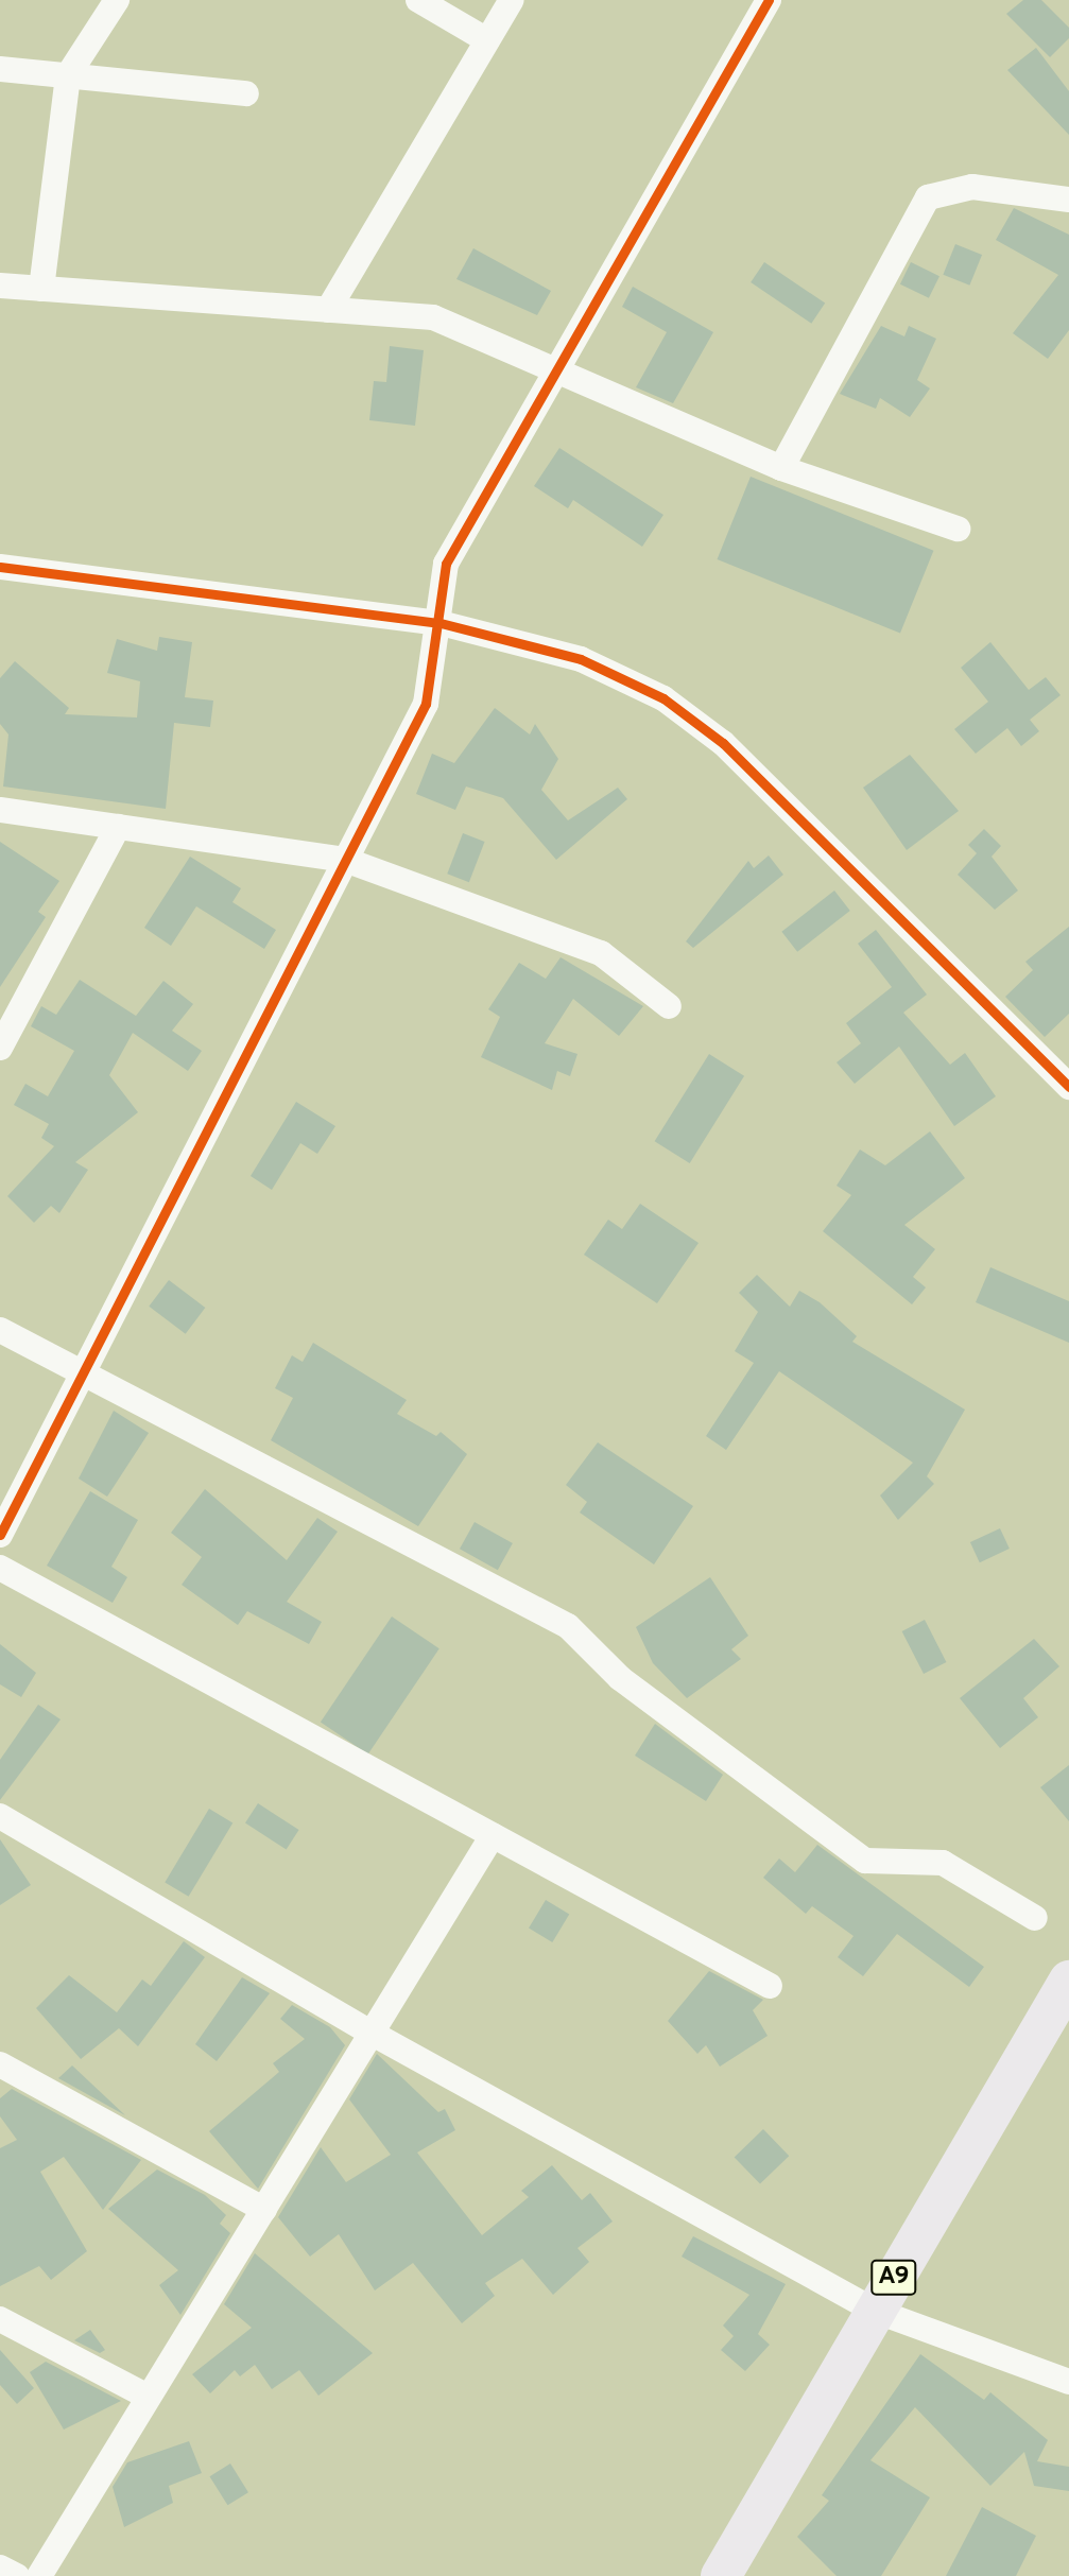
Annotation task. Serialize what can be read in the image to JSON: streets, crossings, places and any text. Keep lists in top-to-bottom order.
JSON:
{
  "streets": {
    "main road": ["A9"]
  }
}
